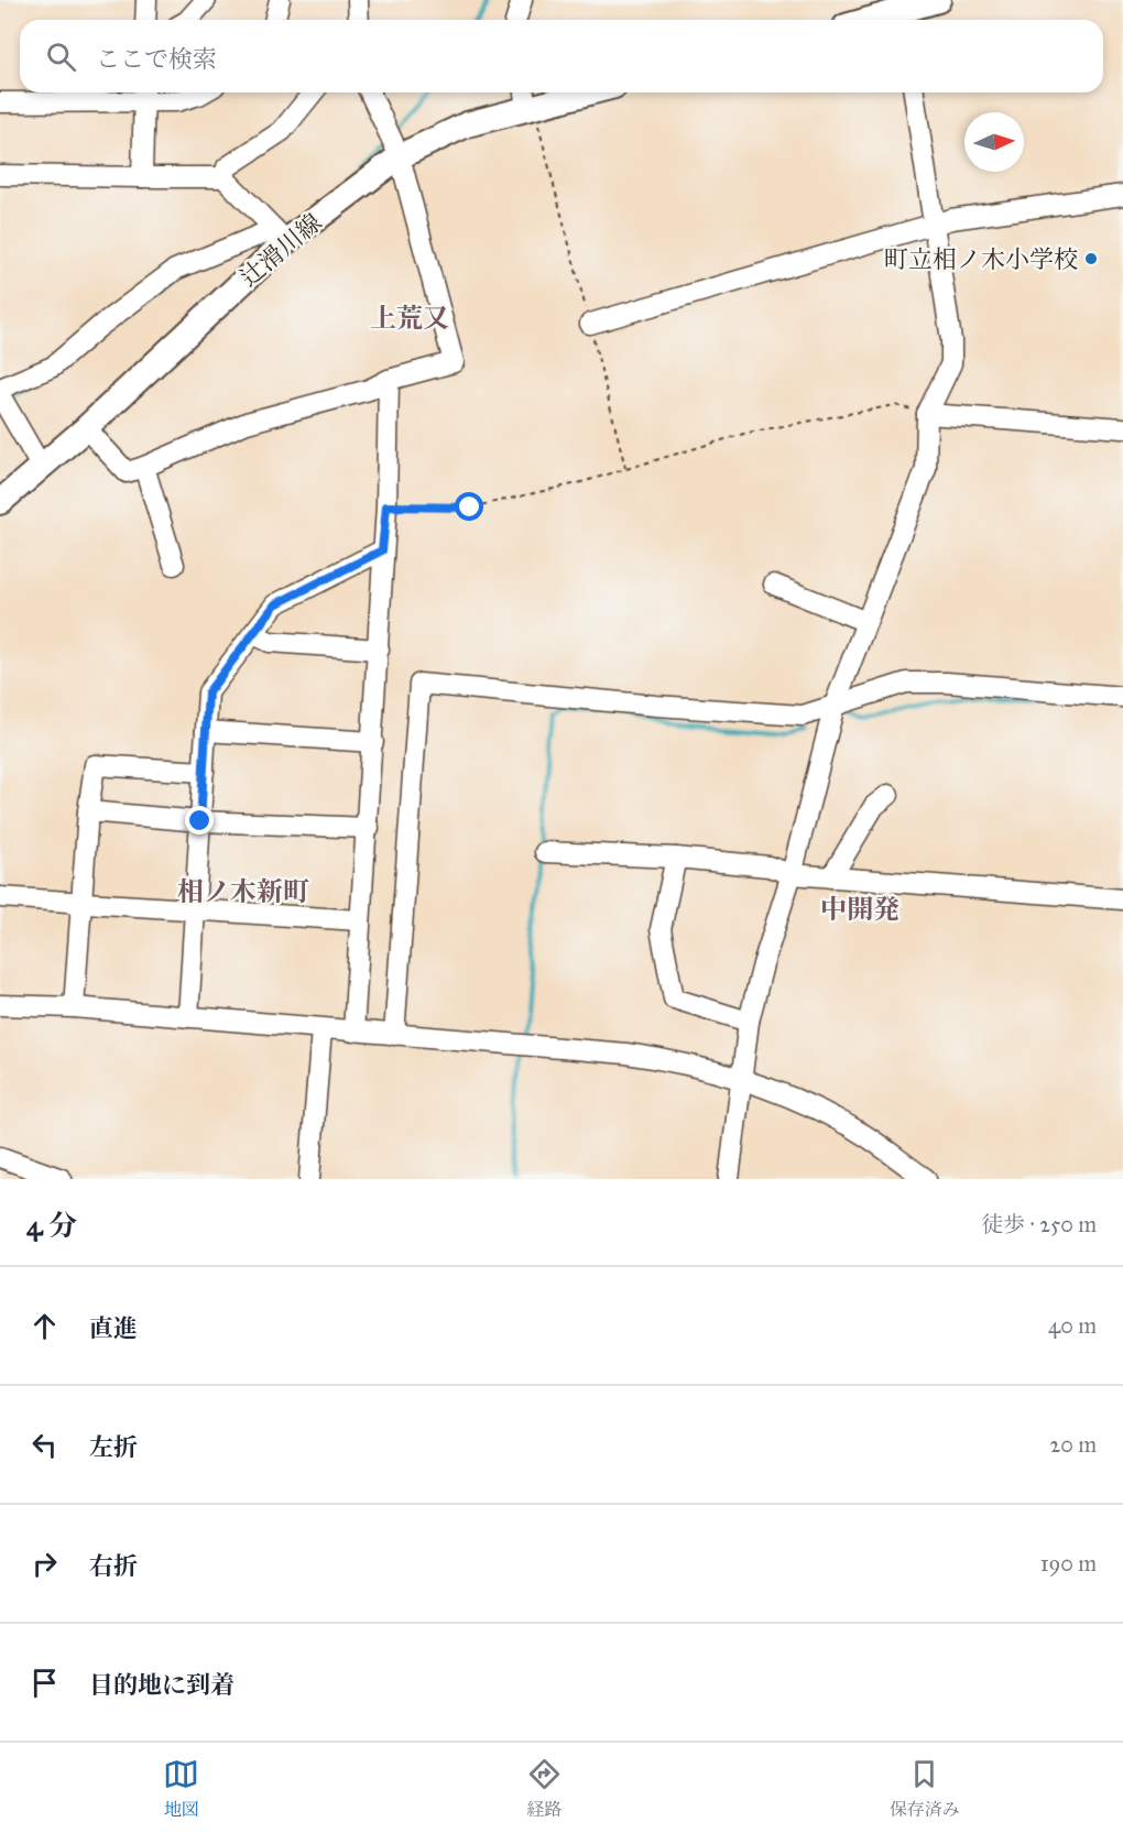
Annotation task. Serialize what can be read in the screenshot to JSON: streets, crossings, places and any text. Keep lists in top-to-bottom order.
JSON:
{
  "streets": {
    "main road": ["辻滑川線"]
  },
  "districts": ["上荒又", "相ノ木新町", "中開発"],
  "places": ["町立相ノ木小学校"],
  "north": "right",
  "page": {
    "search": "ここで検索",
    "heading": ["4 分", "徒歩 · 250 m"],
    "list": [
      ["直進", "40 m"],
      ["左折", "20 m"],
      ["右折", "190 m"],
      "目的地に到着"
    ],
    "nav": ["地図", "経路", "保存済み"]
  }
}
